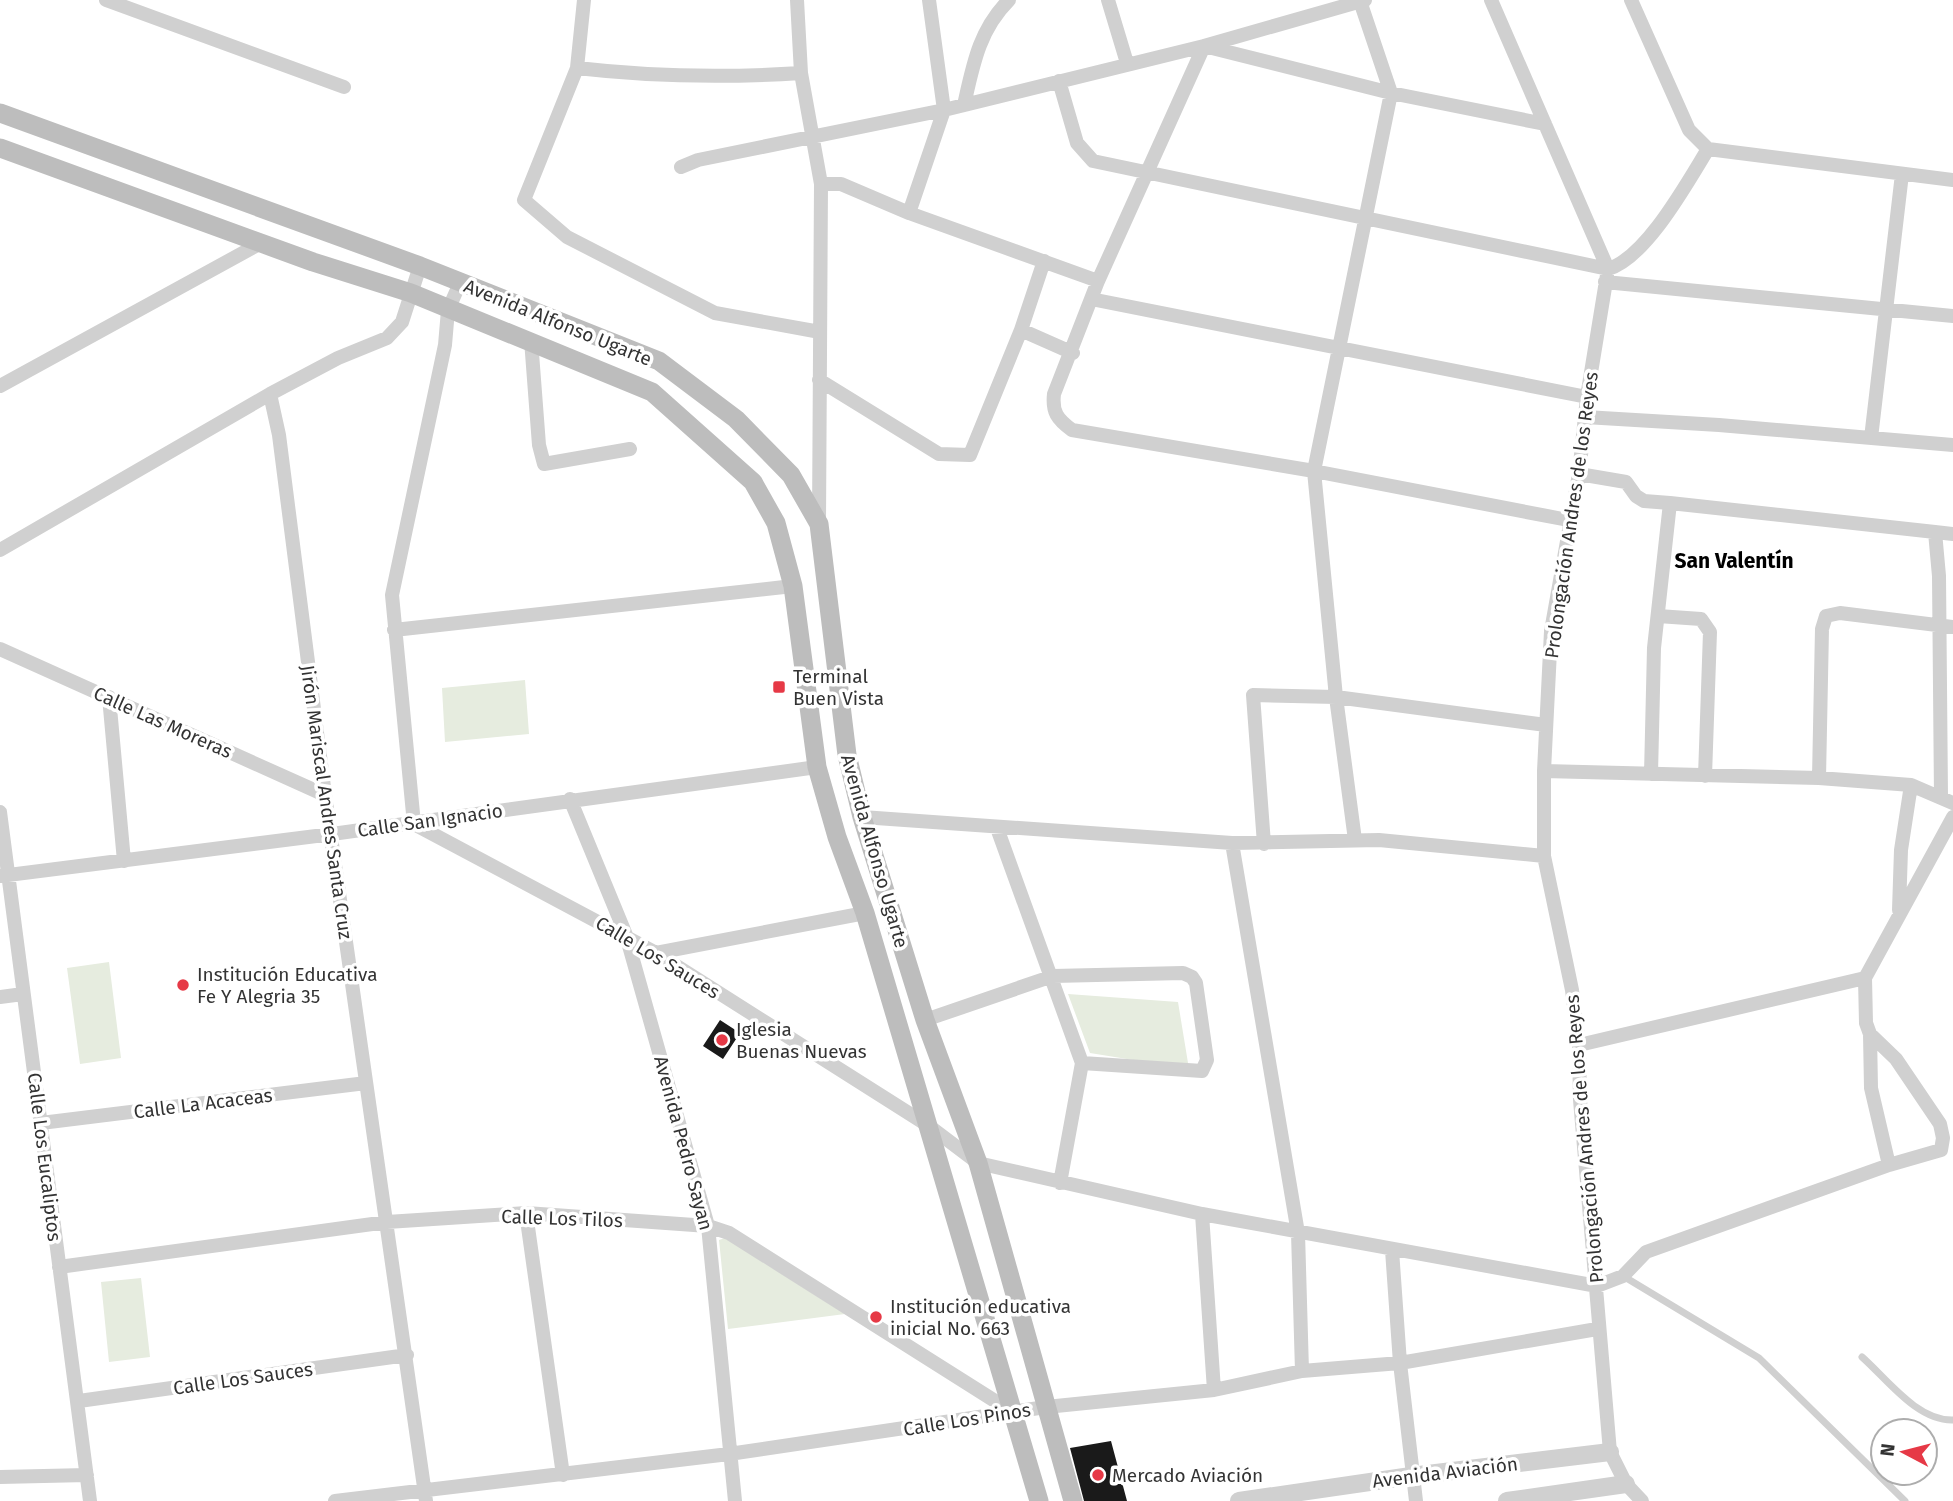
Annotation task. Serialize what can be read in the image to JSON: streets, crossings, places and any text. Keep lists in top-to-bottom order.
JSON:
{
  "streets": {
    "main road": ["Avenida Alfonso Ugarte"],
    "street": [
      "Prolongación Andres de los Reyes",
      "Calle Las Moreras",
      "Jirón Mariscal Andres Santa Cruz",
      "Calle San Ignacio",
      "Calle Los Sauces",
      "Calle La Acaceas",
      "Avenida Pedro Sayan",
      "Calle Los Eucaliptos",
      "Calle Los Tilos",
      "Calle Los Pinos",
      "Avenida Aviación"
    ]
  },
  "crossings": [
    ["Avenida Alfonso Ugarte", "Calle San Ignacio"],
    ["Avenida Alfonso Ugarte", "Calle Los Sauces"],
    ["Avenida Alfonso Ugarte", "Calle Los Tilos"],
    ["Avenida Alfonso Ugarte", "Calle Los Pinos"],
    ["Prolongación Andres de los Reyes", "Calle Los Pinos"],
    ["Prolongación Andres de los Reyes", "Avenida Aviación"],
    ["Calle Las Moreras", "Jirón Mariscal Andres Santa Cruz"],
    ["Jirón Mariscal Andres Santa Cruz", "Calle San Ignacio"],
    ["Jirón Mariscal Andres Santa Cruz", "Calle Los Sauces"],
    ["Jirón Mariscal Andres Santa Cruz", "Calle La Acaceas"],
    ["Jirón Mariscal Andres Santa Cruz", "Calle Los Tilos"],
    ["Jirón Mariscal Andres Santa Cruz", "Calle Los Pinos"],
    ["Calle San Ignacio", "Calle Los Sauces"],
    ["Calle San Ignacio", "Avenida Pedro Sayan"],
    ["Calle San Ignacio", "Calle Los Eucaliptos"],
    ["Calle Los Sauces", "Avenida Pedro Sayan"],
    ["Calle Los Sauces", "Calle Los Eucaliptos"],
    ["Calle La Acaceas", "Calle Los Eucaliptos"],
    ["Avenida Pedro Sayan", "Calle Los Tilos"],
    ["Avenida Pedro Sayan", "Calle Los Pinos"],
    ["Calle Los Eucaliptos", "Calle Los Tilos"],
    ["Calle Los Tilos", "Calle Los Pinos"]
  ],
  "districts": ["San Valentín"],
  "places": {
    "transit": ["Terminal Buen Vista"],
    "other": [
      "Institución Educativa Fe Y Alegria 35",
      "Iglesia Buenas Nuevas",
      "Institución educativa inicial No. 663",
      "Mercado Aviación"
    ]
  },
  "north": "left"
}
